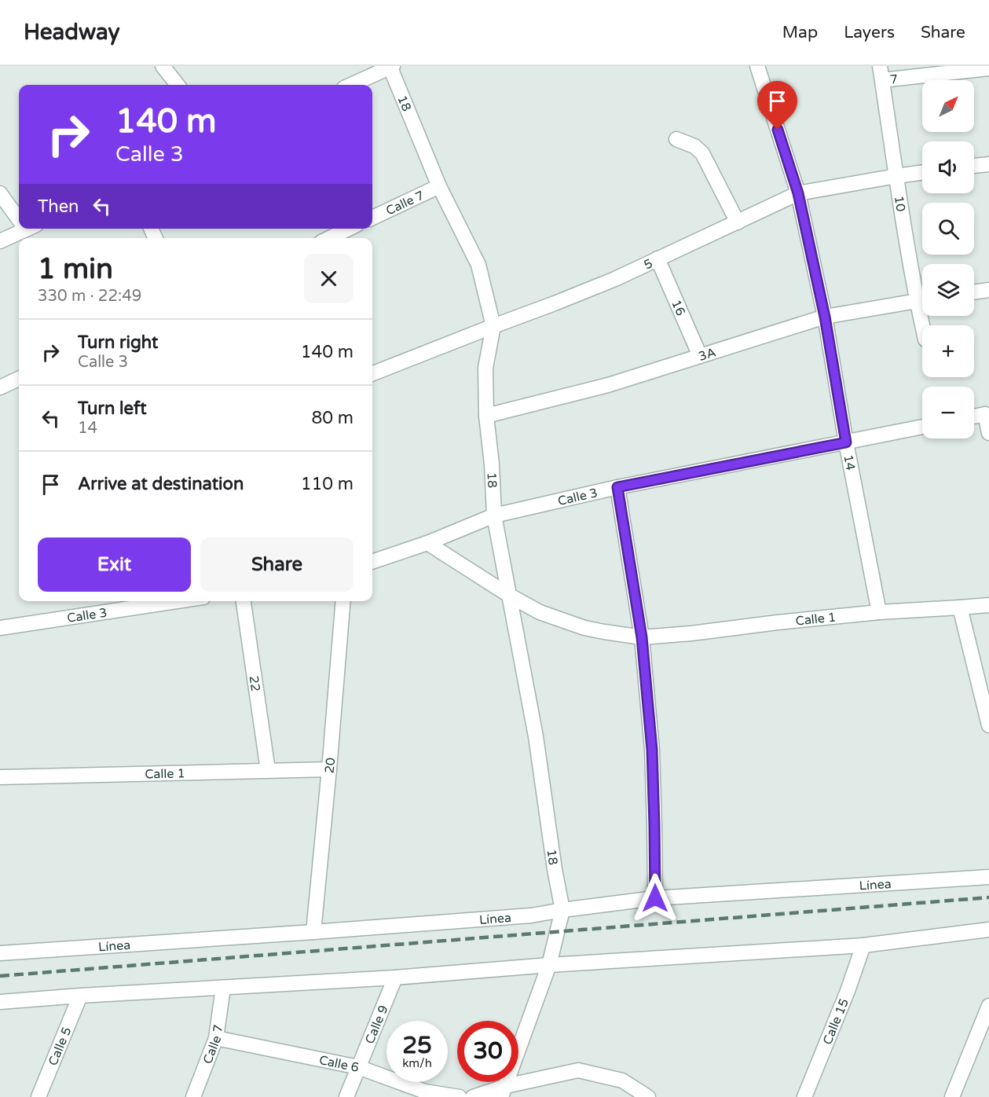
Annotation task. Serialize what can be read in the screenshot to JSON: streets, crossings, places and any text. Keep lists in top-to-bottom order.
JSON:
{
  "streets": {
    "street": [
      "7",
      "18",
      "Calle 7",
      "10",
      "5",
      "16",
      "3A",
      "14",
      "Calle 3",
      "Calle 1",
      "22",
      "20",
      "Línea",
      "Calle 15",
      "Calle 9",
      "Calle 5",
      "Calle 6"
    ]
  },
  "crossings": [
    ["7", "10"],
    ["18", "Calle 7"],
    ["18", "5"],
    ["18", "3A"],
    ["18", "Calle 3"],
    ["18", "Calle 1"],
    ["18", "Línea"],
    ["Calle 7", "Calle 6"],
    ["10", "5"],
    ["5", "16"],
    ["5", "14"],
    ["16", "3A"],
    ["3A", "14"],
    ["14", "Calle 3"],
    ["14", "Calle 1"],
    ["Calle 3", "Calle 1"],
    ["Calle 1", "22"],
    ["Calle 1", "20"],
    ["20", "Línea"],
    ["Calle 9", "Calle 6"]
  ],
  "north": "top right",
  "page": {
    "header": "Headway",
    "nav": ["Map", "Layers", "Share"],
    "map_buttons": ["+", "−"],
    "turn": ["140 m", "Calle 3"],
    "then": "Then",
    "heading": ["1 min", "330 m · 22:49"],
    "list": [
      {
        "name": "Turn right",
        "note": "Calle 3",
        "value": "140 m"
      },
      {
        "name": "Turn left",
        "note": "14",
        "value": "80 m"
      },
      {
        "name": "Arrive at destination",
        "value": "110 m"
      }
    ],
    "buttons": ["Exit", "Share"],
    "speed": "25 km/h",
    "limit": "30"
  }
}
